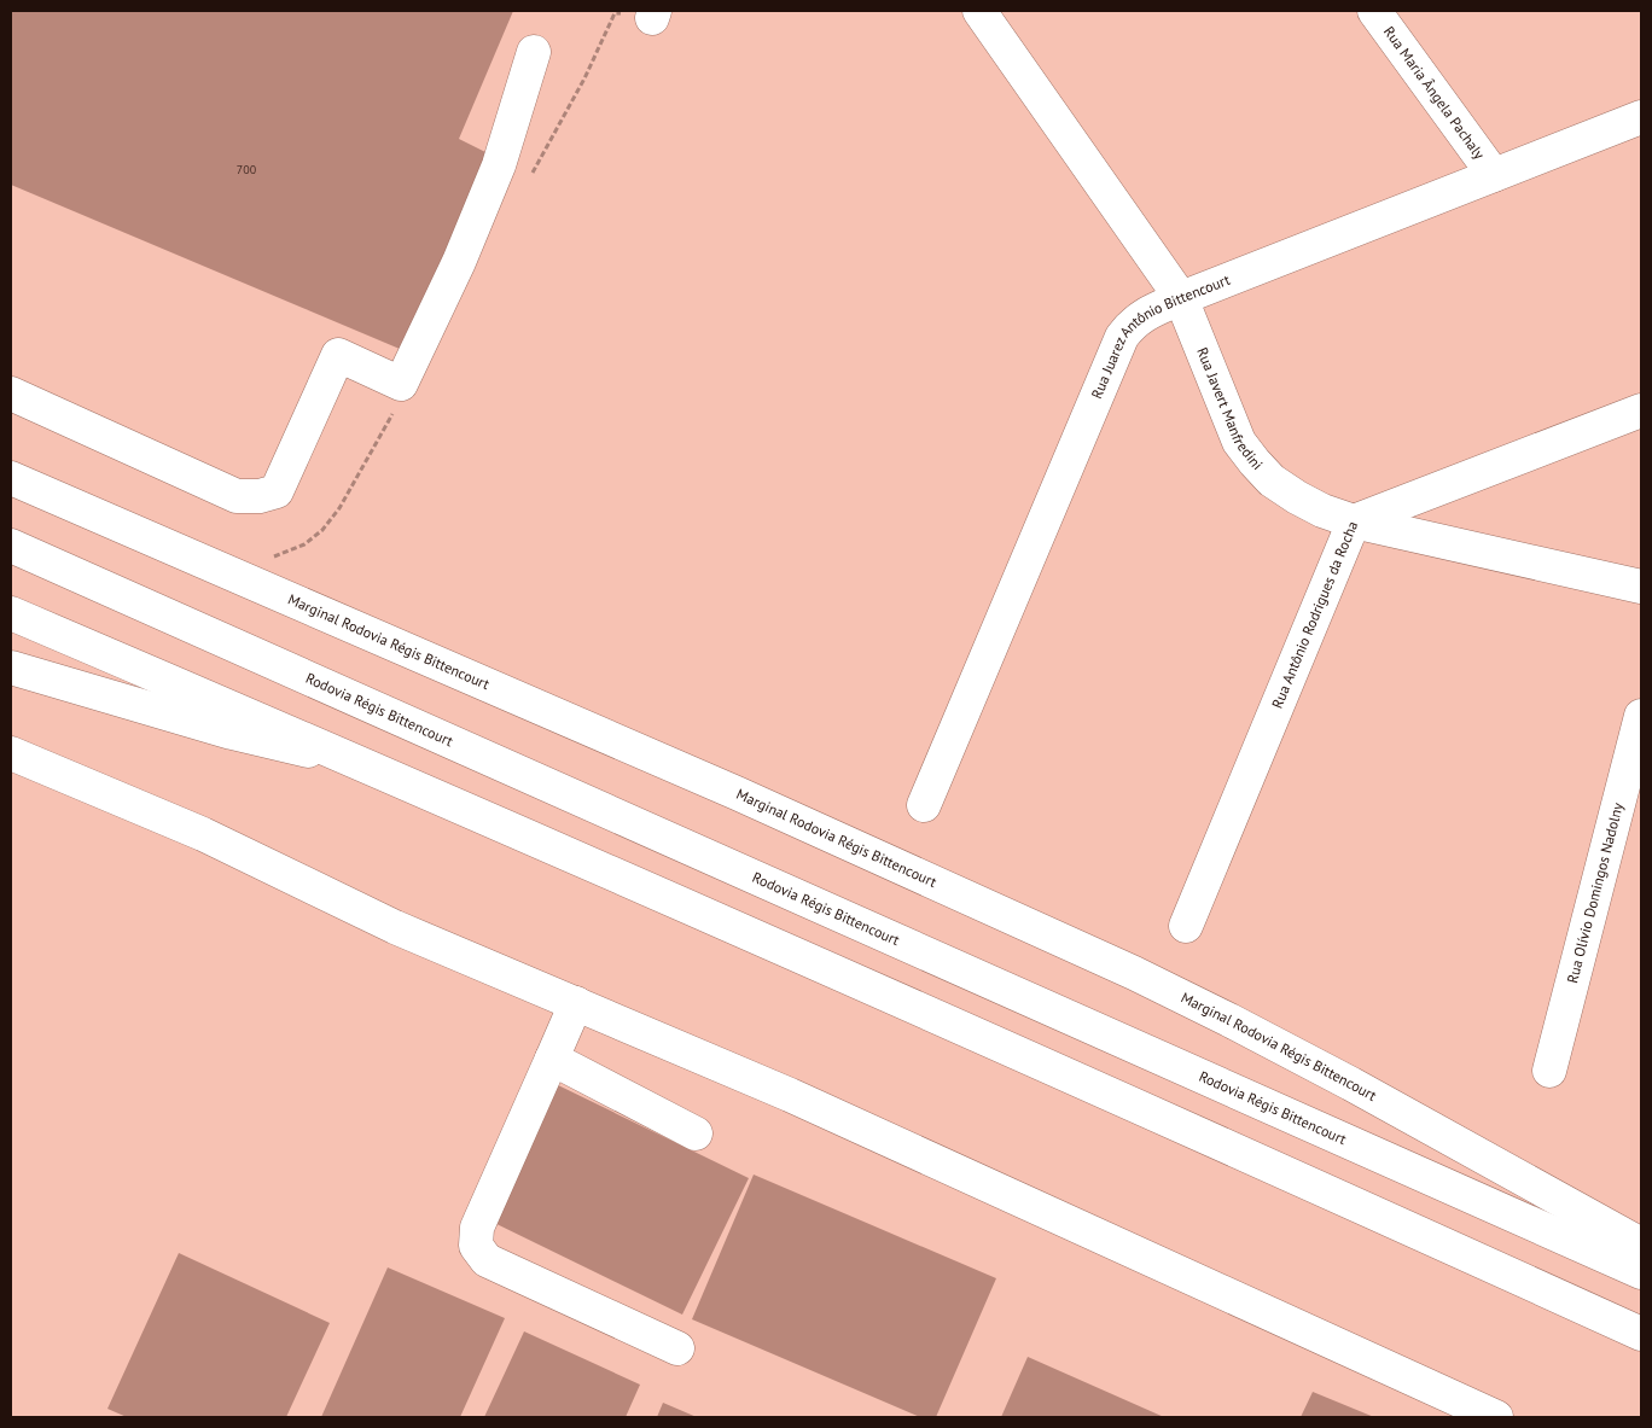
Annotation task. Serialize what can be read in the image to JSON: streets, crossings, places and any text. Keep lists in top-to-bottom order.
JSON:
{
  "streets": {
    "main road": [
      "Rua Maria Ângela Pachaly",
      "Rua Juarez Antônio Bittencourt",
      "Rua Javert Manfredini",
      "Rua Antônio Rodrigues da Rocha",
      "Marginal Rodovia Régis Bittencourt",
      "Rodovia Régis Bittencourt",
      "Rua Olívio Domingos Nadolny"
    ]
  },
  "crossings": [
    ["Rua Maria Ângela Pachaly", "Rua Juarez Antônio Bittencourt"],
    ["Rua Juarez Antônio Bittencourt", "Rua Javert Manfredini"],
    ["Rua Javert Manfredini", "Rua Antônio Rodrigues da Rocha"]
  ],
  "house_numbers": ["700"]
}
